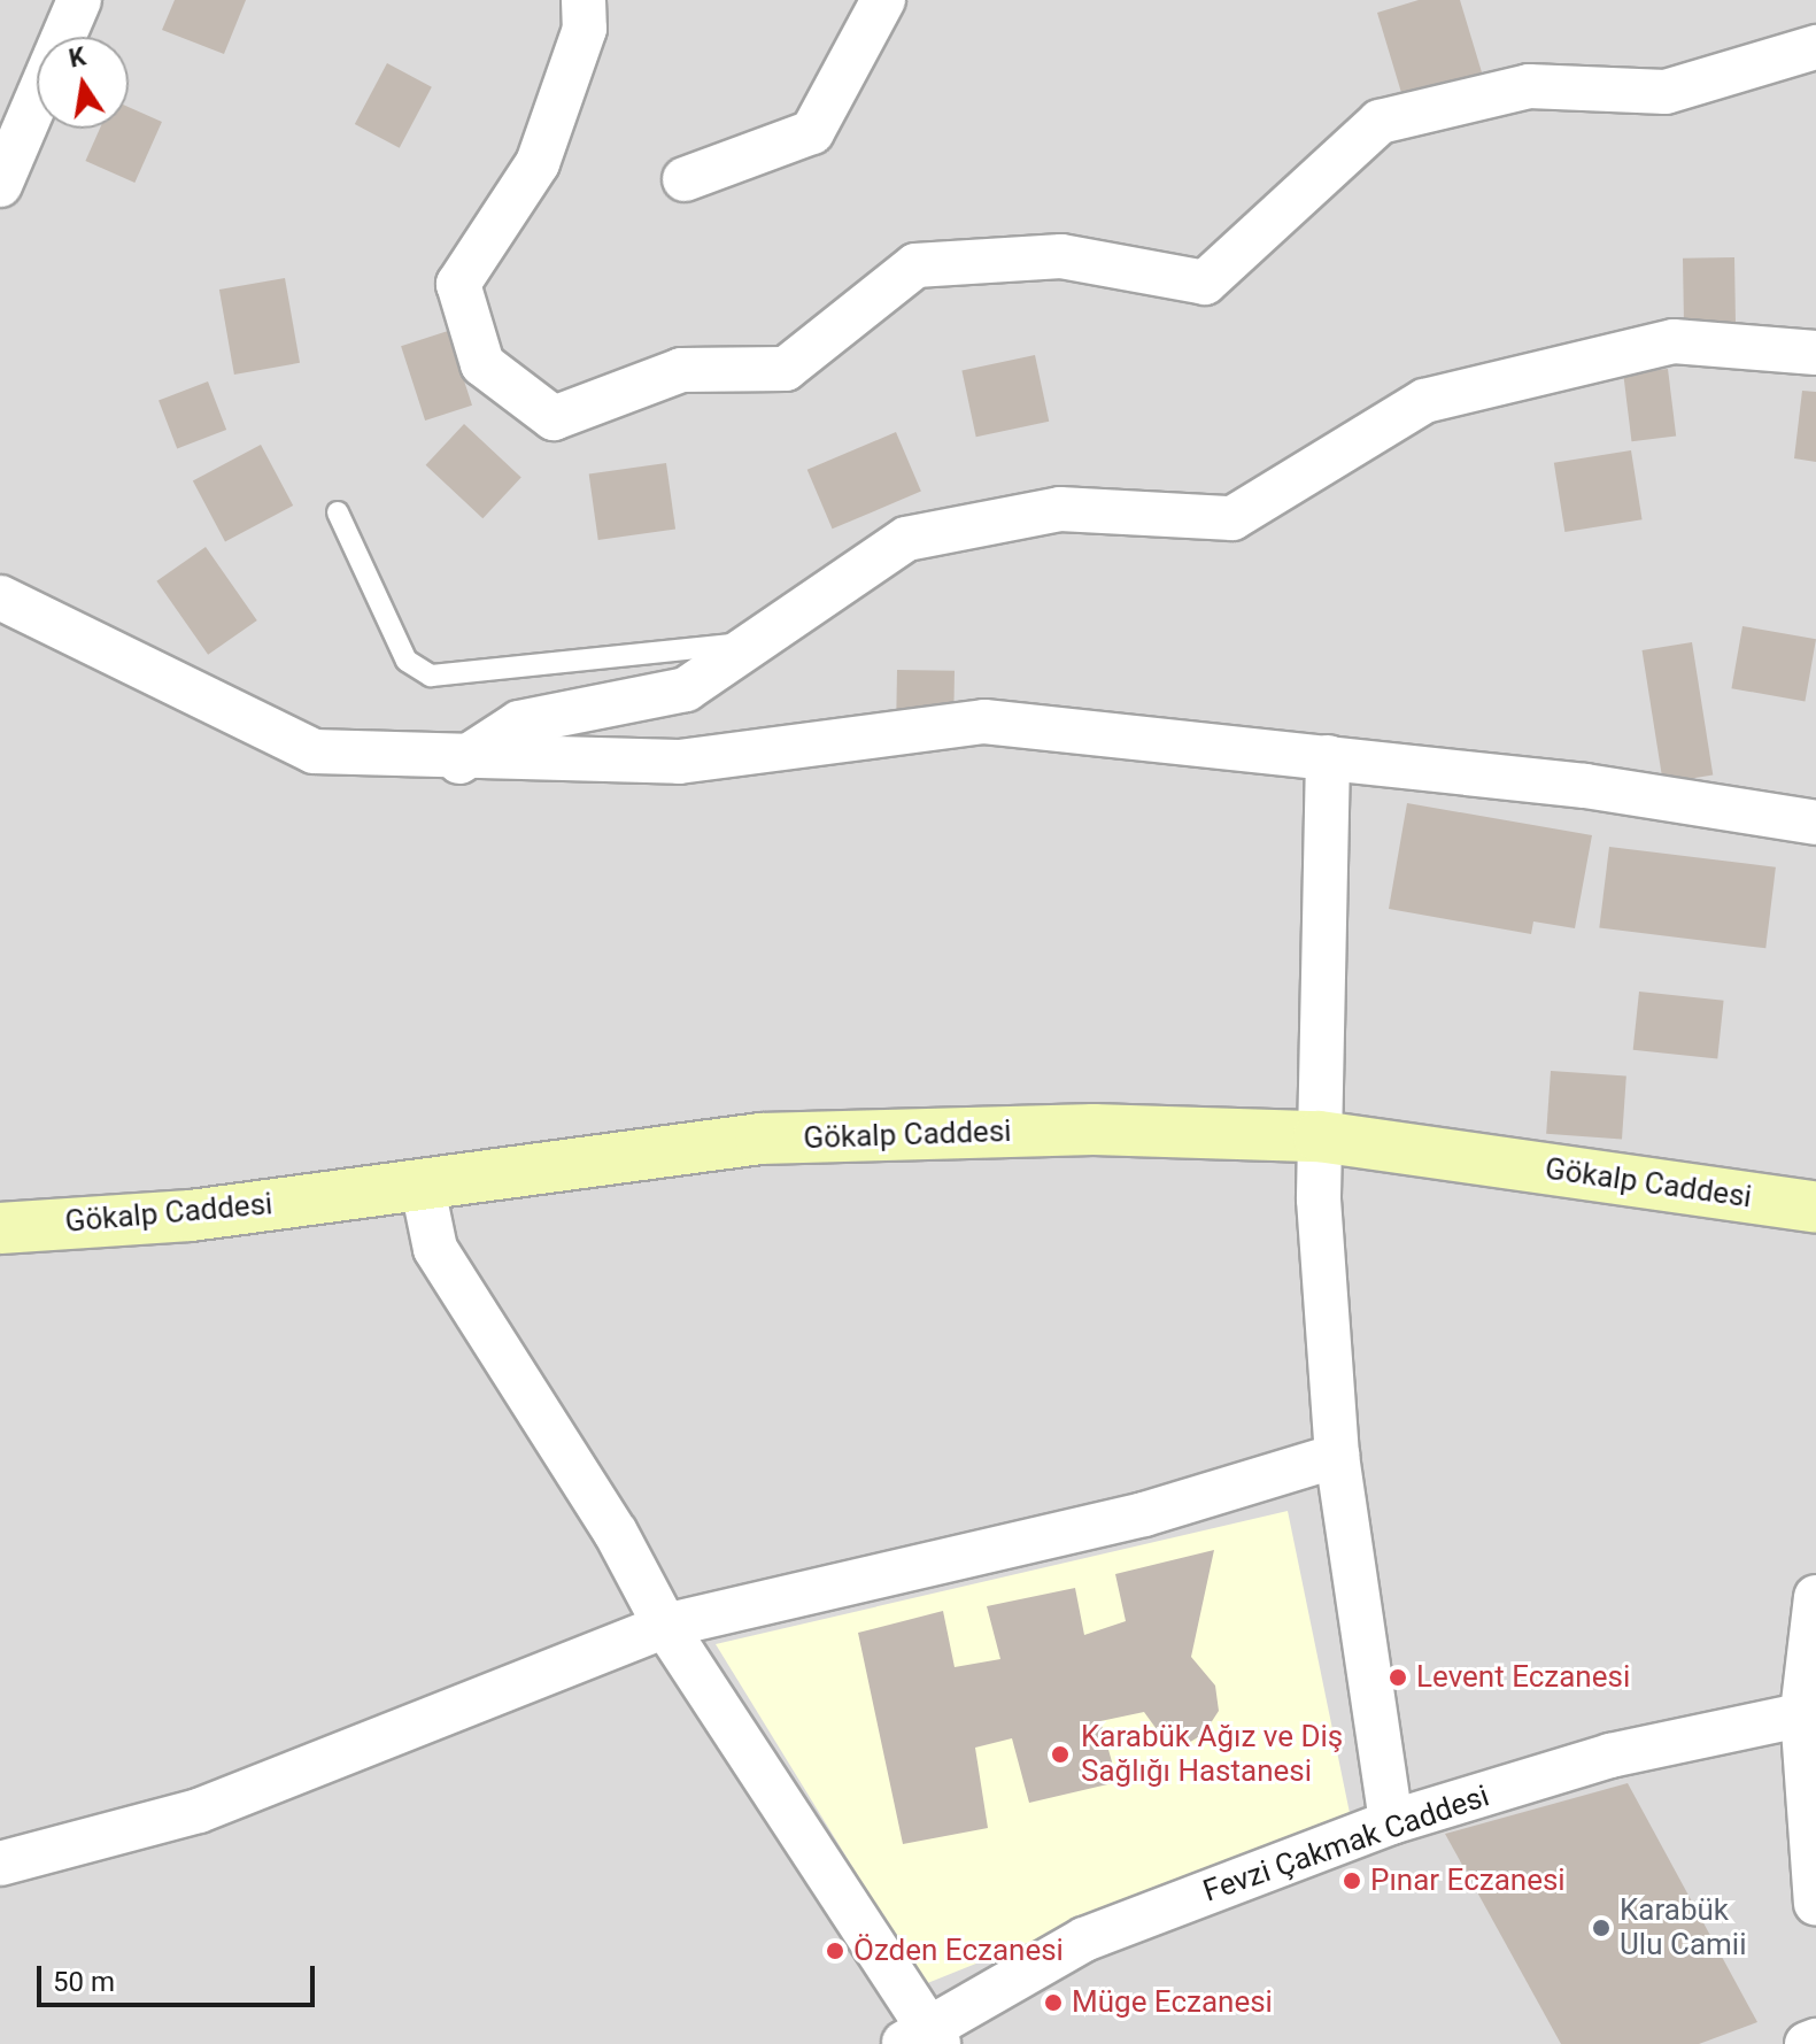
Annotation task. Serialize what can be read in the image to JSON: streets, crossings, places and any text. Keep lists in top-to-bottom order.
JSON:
{
  "streets": {
    "street": ["Gökalp Caddesi", "Fevzi Çakmak Caddesi"]
  },
  "places": [
    "Levent Eczanesi",
    "Karabük Ağız ve Diş Sağlığı Hastanesi",
    "Pınar Eczanesi",
    "Karabük Ulu Camii",
    "Özden Eczanesi",
    "Müge Eczanesi"
  ],
  "scale_bar": "50 m",
  "north": "top"
}
